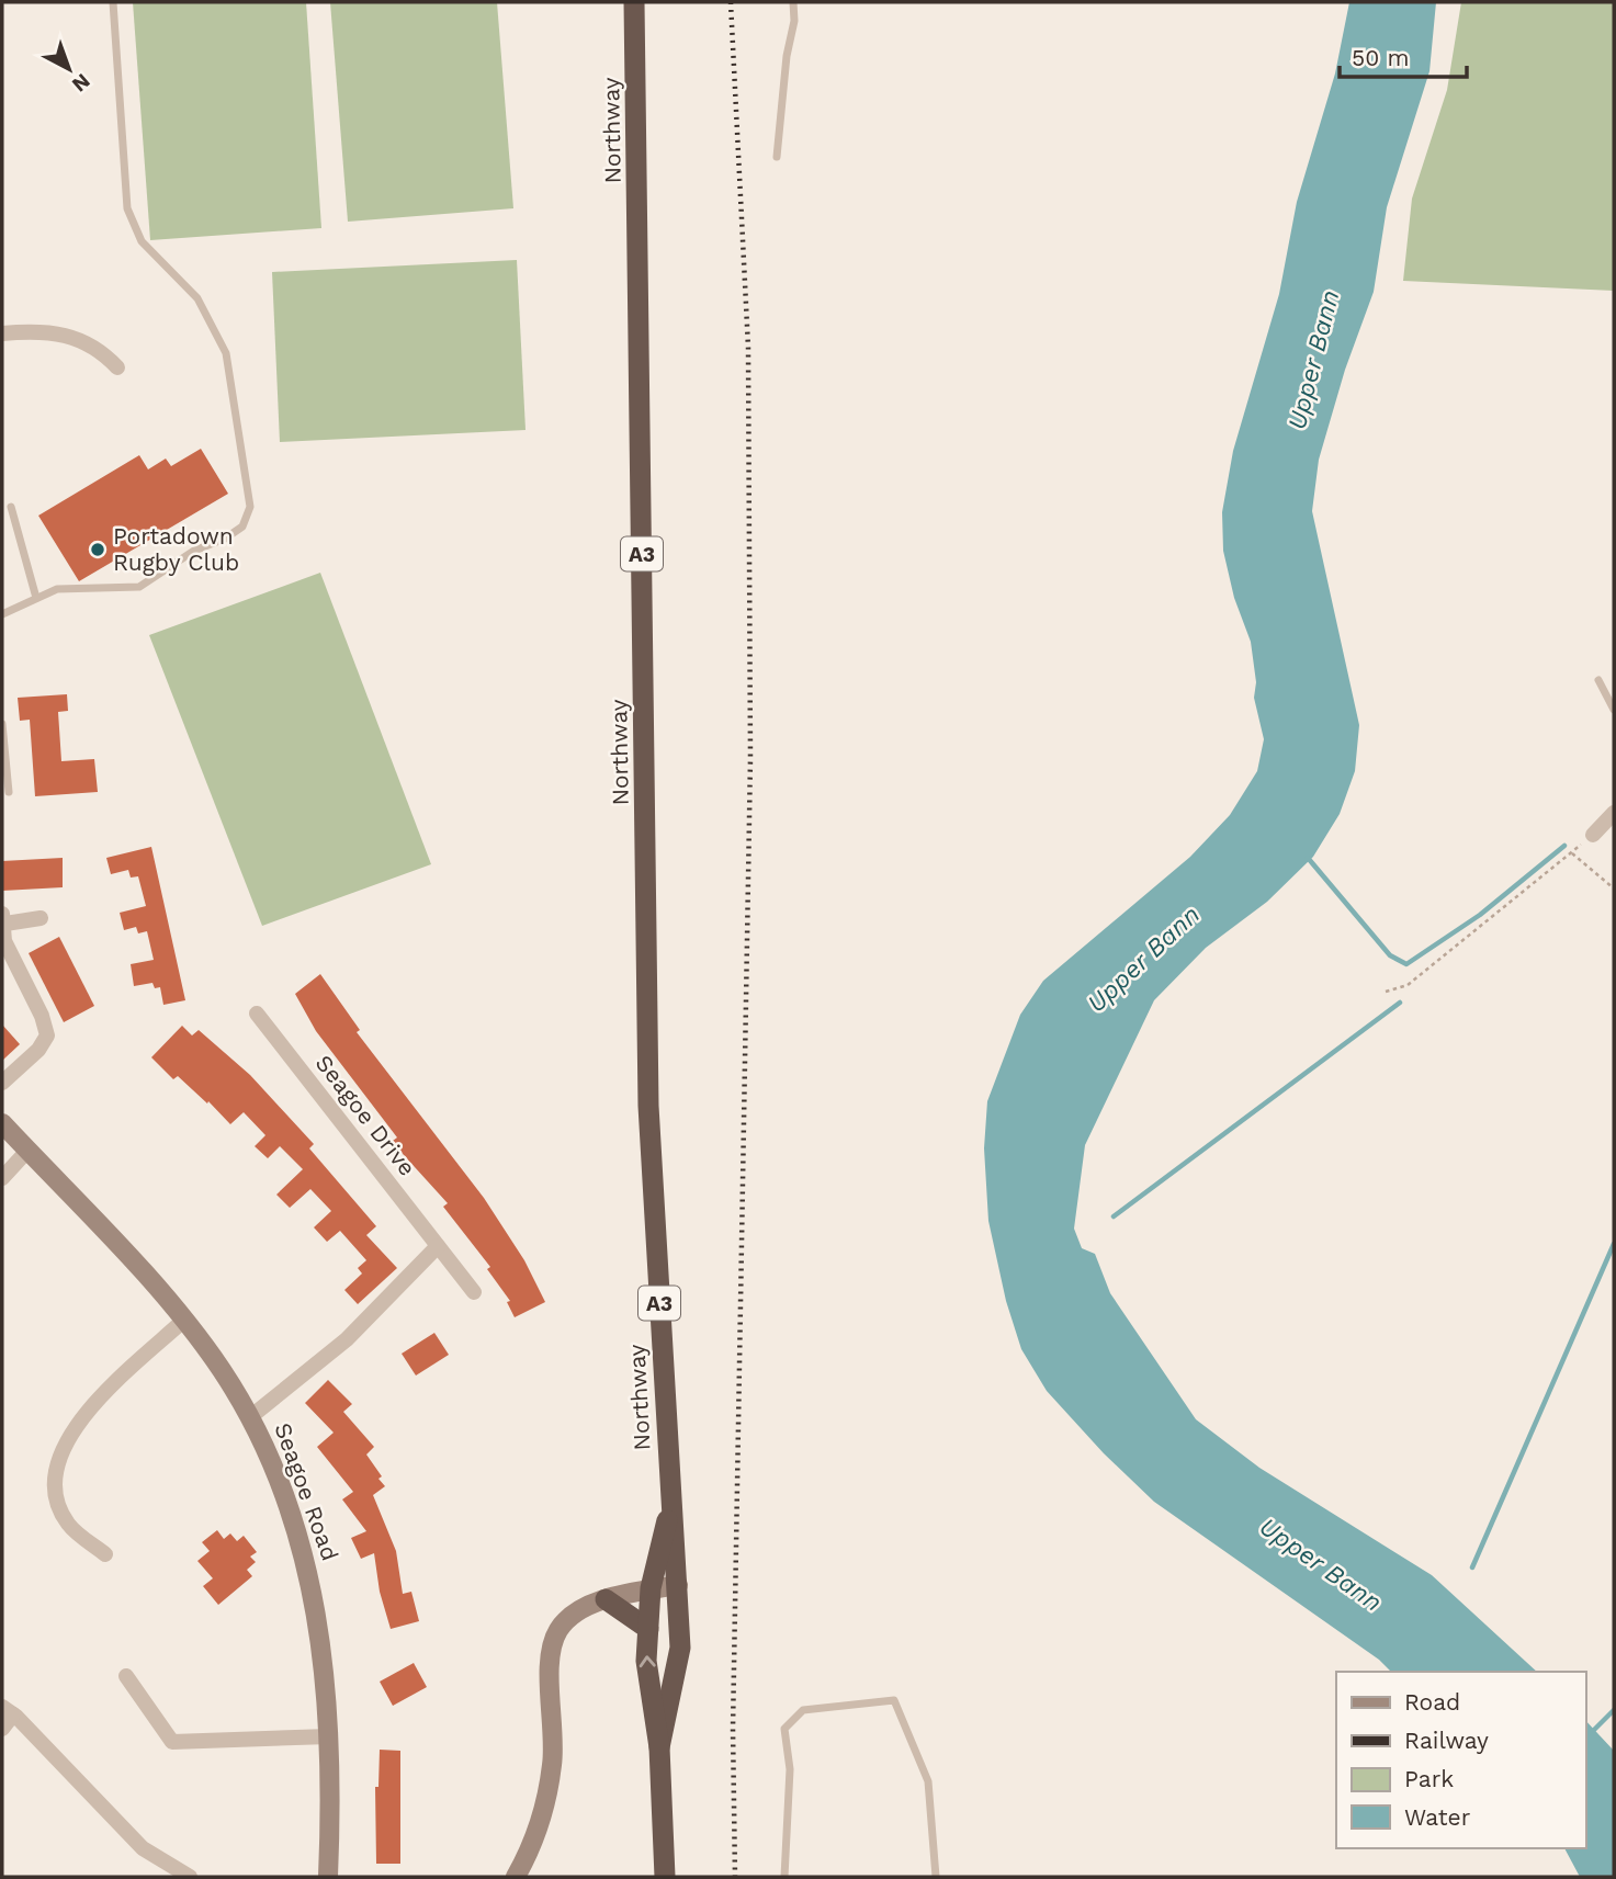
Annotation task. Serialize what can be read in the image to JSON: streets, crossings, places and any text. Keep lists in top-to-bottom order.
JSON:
{
  "streets": {
    "highway": ["Northway", "A3"],
    "main road": ["Seagoe Road"],
    "street": ["Seagoe Drive"]
  },
  "water": ["Upper Bann"],
  "places": ["Portadown Rugby Club"],
  "legend": [
    "Road",
    "Railway",
    "Park",
    "Water"
  ],
  "scale_bar": "50 m",
  "north": "bottom right"
}
